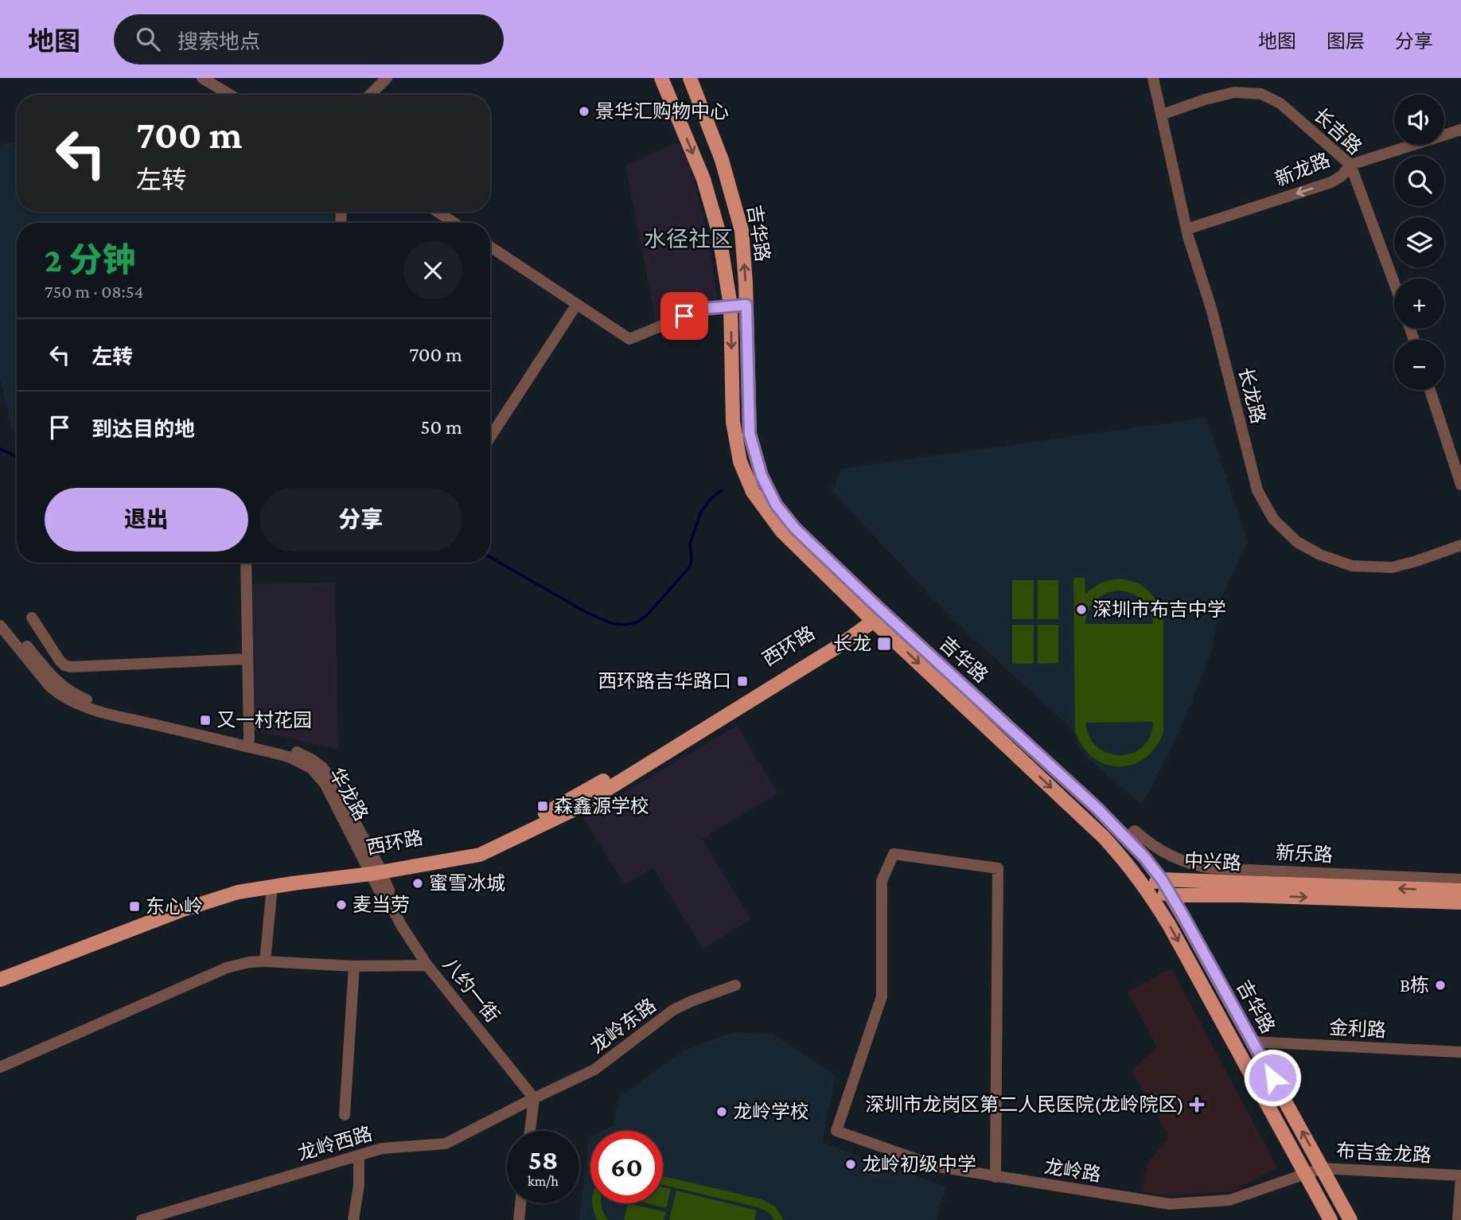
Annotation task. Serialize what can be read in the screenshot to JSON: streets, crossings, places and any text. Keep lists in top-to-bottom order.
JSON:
{
  "streets": {
    "main road": ["吉华路", "西环路", "中兴路"],
    "street": [
      "长吉路",
      "新龙路",
      "长龙路",
      "华龙路",
      "新乐路",
      "八约一街",
      "龙岭东路",
      "金利路",
      "龙岭西路",
      "布吉金龙路",
      "龙岭路"
    ]
  },
  "crossings": [
    ["长吉路", "新龙路"],
    ["长吉路", "长龙路"],
    ["新龙路", "长龙路"],
    ["吉华路", "西环路"],
    ["吉华路", "新乐路"],
    ["吉华路", "中兴路"],
    ["吉华路", "金利路"],
    ["吉华路", "布吉金龙路"],
    ["吉华路", "龙岭路"],
    ["西环路", "华龙路"],
    ["华龙路", "八约一街"],
    ["八约一街", "龙岭东路"],
    ["八约一街", "龙岭西路"],
    ["龙岭东路", "龙岭西路"],
    ["布吉金龙路", "龙岭路"]
  ],
  "one_way": ["新龙路"],
  "districts": ["水径社区"],
  "places": {
    "other": [
      "景华汇购物中心",
      "深圳市布吉中学",
      "蜜雪冰城",
      "麦当劳",
      "B栋",
      "龙岭学校",
      "龙岭初级中学"
    ],
    "transit": [
      "长龙",
      "西环路吉华路口",
      "又一村花园",
      "森鑫源学校",
      "东心岭"
    ],
    "health": ["深圳市龙岗区第二人民医院(龙岭院区)"]
  },
  "page": {
    "header": "地图",
    "search": "搜索地点",
    "nav": ["地图", "图层", "分享"],
    "map_buttons": ["+", "−"],
    "turn": ["700 m", "左转"],
    "heading": ["2 分钟", "750 m · 08:54"],
    "list": [
      {
        "name": "左转",
        "value": "700 m"
      },
      {
        "name": "到达目的地",
        "value": "50 m"
      }
    ],
    "buttons": ["退出", "分享"],
    "speed": "58 km/h",
    "limit": "60"
  }
}
